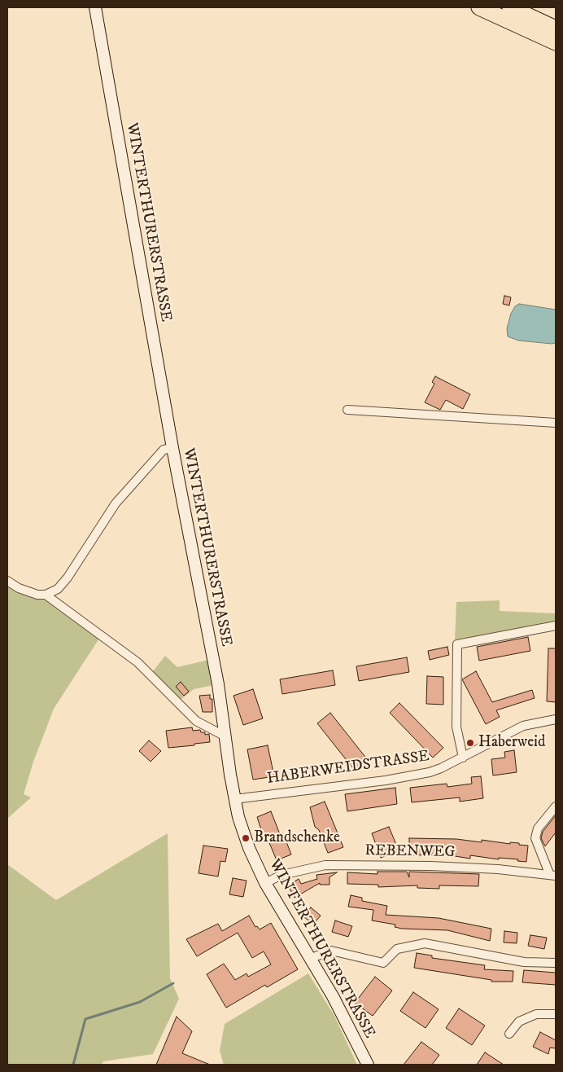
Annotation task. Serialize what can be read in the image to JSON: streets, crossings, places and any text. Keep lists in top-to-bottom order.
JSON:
{
  "streets": {
    "main road": ["WINTERTHURERSTRASSE"],
    "street": ["HABERWEIDSTRASSE", "REBENWEG"]
  },
  "crossings": [
    ["WINTERTHURERSTRASSE", "HABERWEIDSTRASSE"],
    ["WINTERTHURERSTRASSE", "REBENWEG"]
  ],
  "places": ["Haberweid", "Brandschenke"]
}
